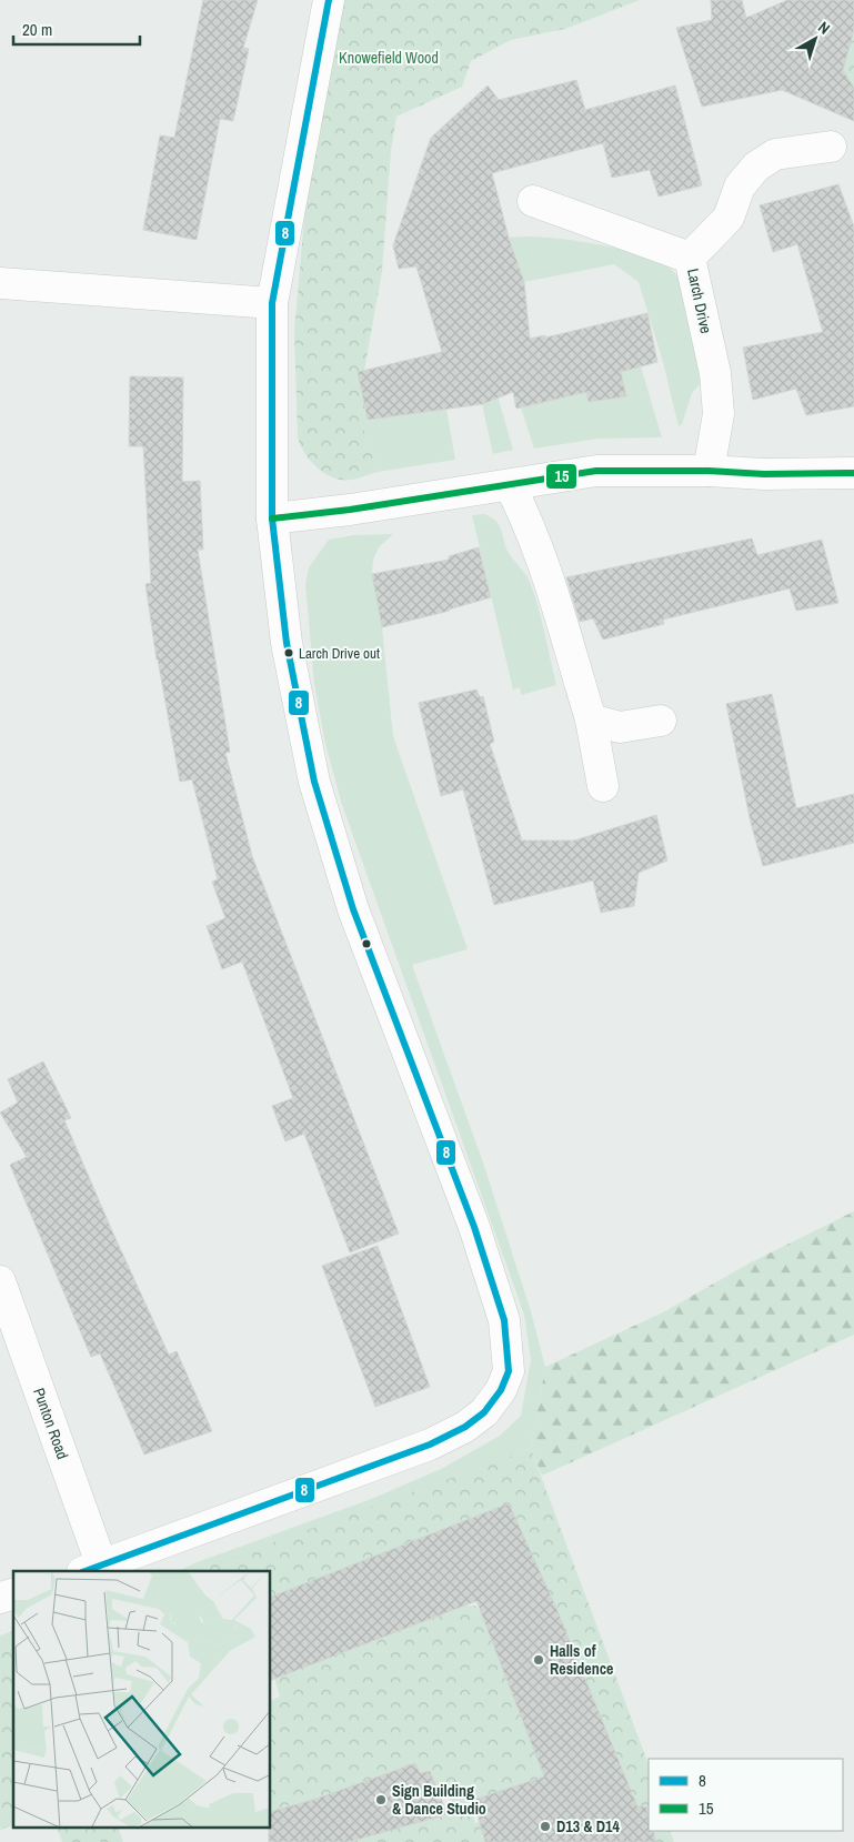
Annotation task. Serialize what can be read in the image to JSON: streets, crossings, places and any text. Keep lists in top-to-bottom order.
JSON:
{
  "streets": {
    "street": ["Larch Drive", "Punton Road"]
  },
  "parks": ["Knowefield Wood"],
  "places": [
    "Larch Drive out",
    "Halls of Residence",
    "Sign Building & Dance Studio",
    "D13 & D14"
  ],
  "lines": ["transit line 8", "transit line 15"],
  "legend": ["8", "15"],
  "scale_bar": "20 m",
  "north": "top right"
}
